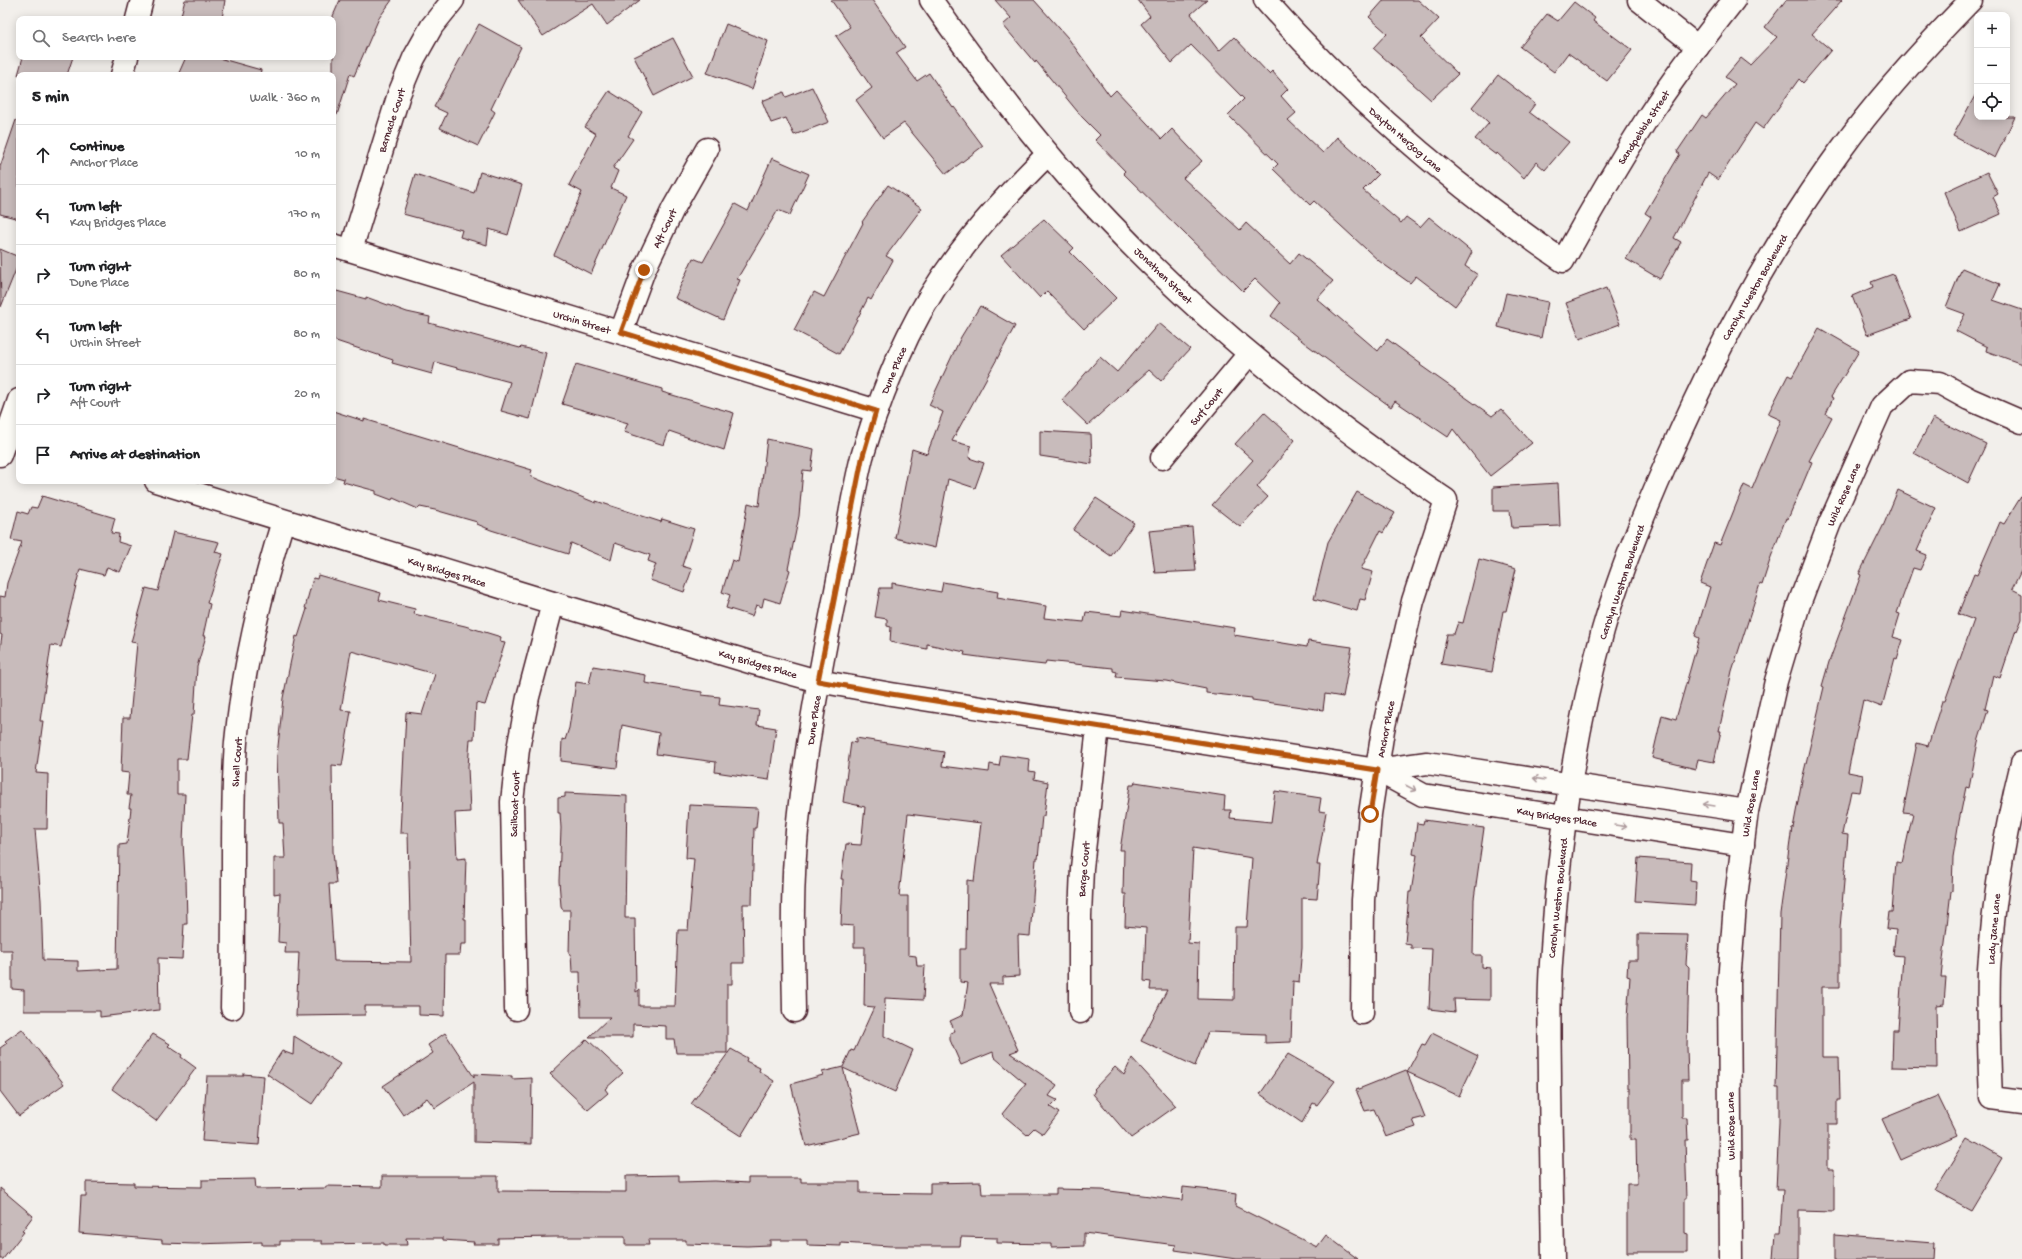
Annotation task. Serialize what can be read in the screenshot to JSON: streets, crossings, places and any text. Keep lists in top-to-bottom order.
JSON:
{
  "streets": {
    "street": [
      "Barnacle Court",
      "Sandpebble Street",
      "Dayton Herzog Lane",
      "Aft Court",
      "Jonathen Street",
      "Carolyn Weston Boulevard",
      "Urchin Street",
      "Dune Place",
      "Surf Court",
      "Wild Rose Lane",
      "Kay Bridges Place",
      "Anchor Place",
      "Shell Court",
      "Sailboat Court",
      "Barge Court",
      "Lady Jane Lane"
    ]
  },
  "crossings": [
    ["Barnacle Court", "Urchin Street"],
    ["Sandpebble Street", "Dayton Herzog Lane"],
    ["Aft Court", "Urchin Street"],
    ["Jonathen Street", "Dune Place"],
    ["Jonathen Street", "Surf Court"],
    ["Jonathen Street", "Anchor Place"],
    ["Carolyn Weston Boulevard", "Kay Bridges Place"],
    ["Urchin Street", "Dune Place"],
    ["Dune Place", "Kay Bridges Place"],
    ["Wild Rose Lane", "Kay Bridges Place"],
    ["Kay Bridges Place", "Anchor Place"],
    ["Kay Bridges Place", "Shell Court"],
    ["Kay Bridges Place", "Sailboat Court"],
    ["Kay Bridges Place", "Barge Court"]
  ],
  "page": {
    "map_buttons": ["+", "−"],
    "search": "Search here",
    "heading": ["5 min", "Walk · 360 m"],
    "list": [
      ["Continue", "Anchor Place", "10 m"],
      ["Turn left", "Kay Bridges Place", "170 m"],
      ["Turn right", "Dune Place", "80 m"],
      ["Turn left", "Urchin Street", "80 m"],
      ["Turn right", "Aft Court", "20 m"],
      "Arrive at destination"
    ]
  }
}
